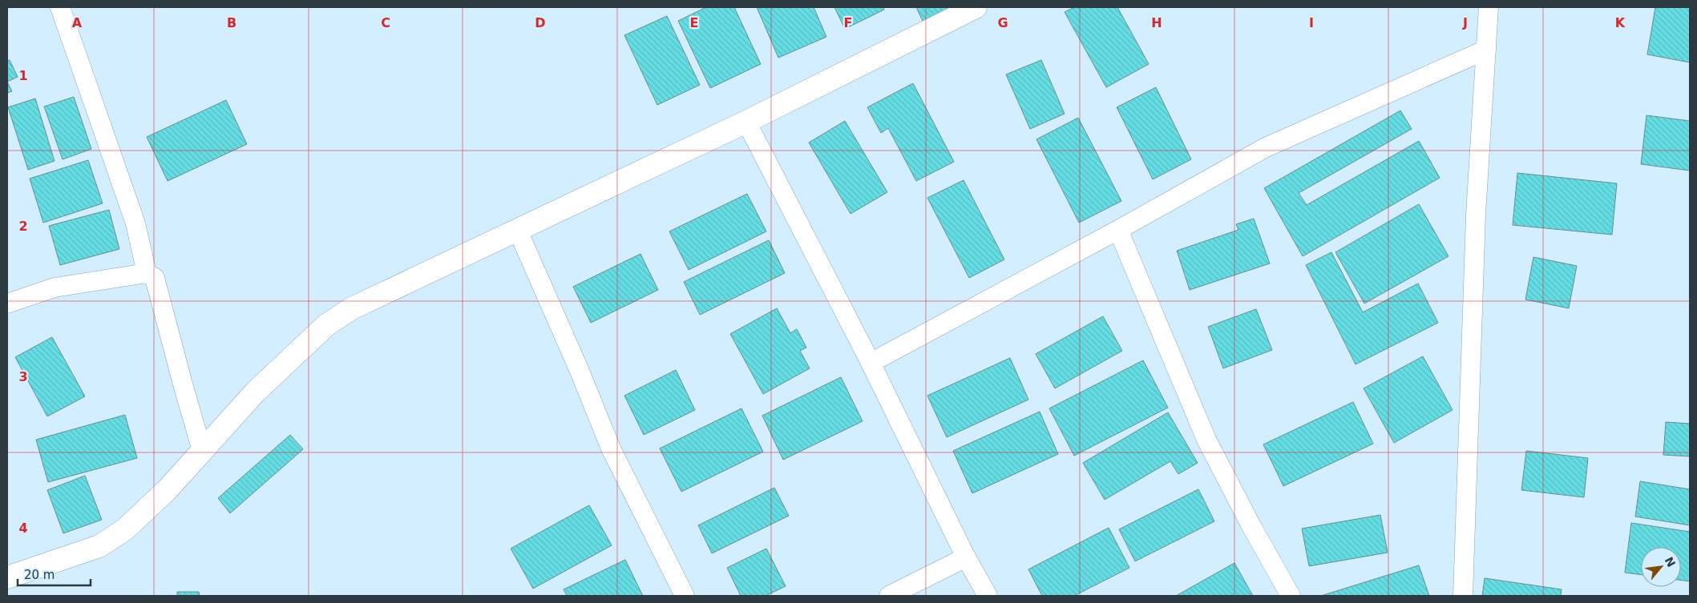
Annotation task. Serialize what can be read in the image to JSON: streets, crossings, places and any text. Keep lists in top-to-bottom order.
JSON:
{
  "scale_bar": "20 m",
  "north": "top right",
  "grid": {
    "columns": [
      "A",
      "B",
      "C",
      "D",
      "E",
      "F",
      "G",
      "H",
      "I",
      "J",
      "K"
    ],
    "rows": [
      "1",
      "2",
      "3",
      "4"
    ]
  }
}
